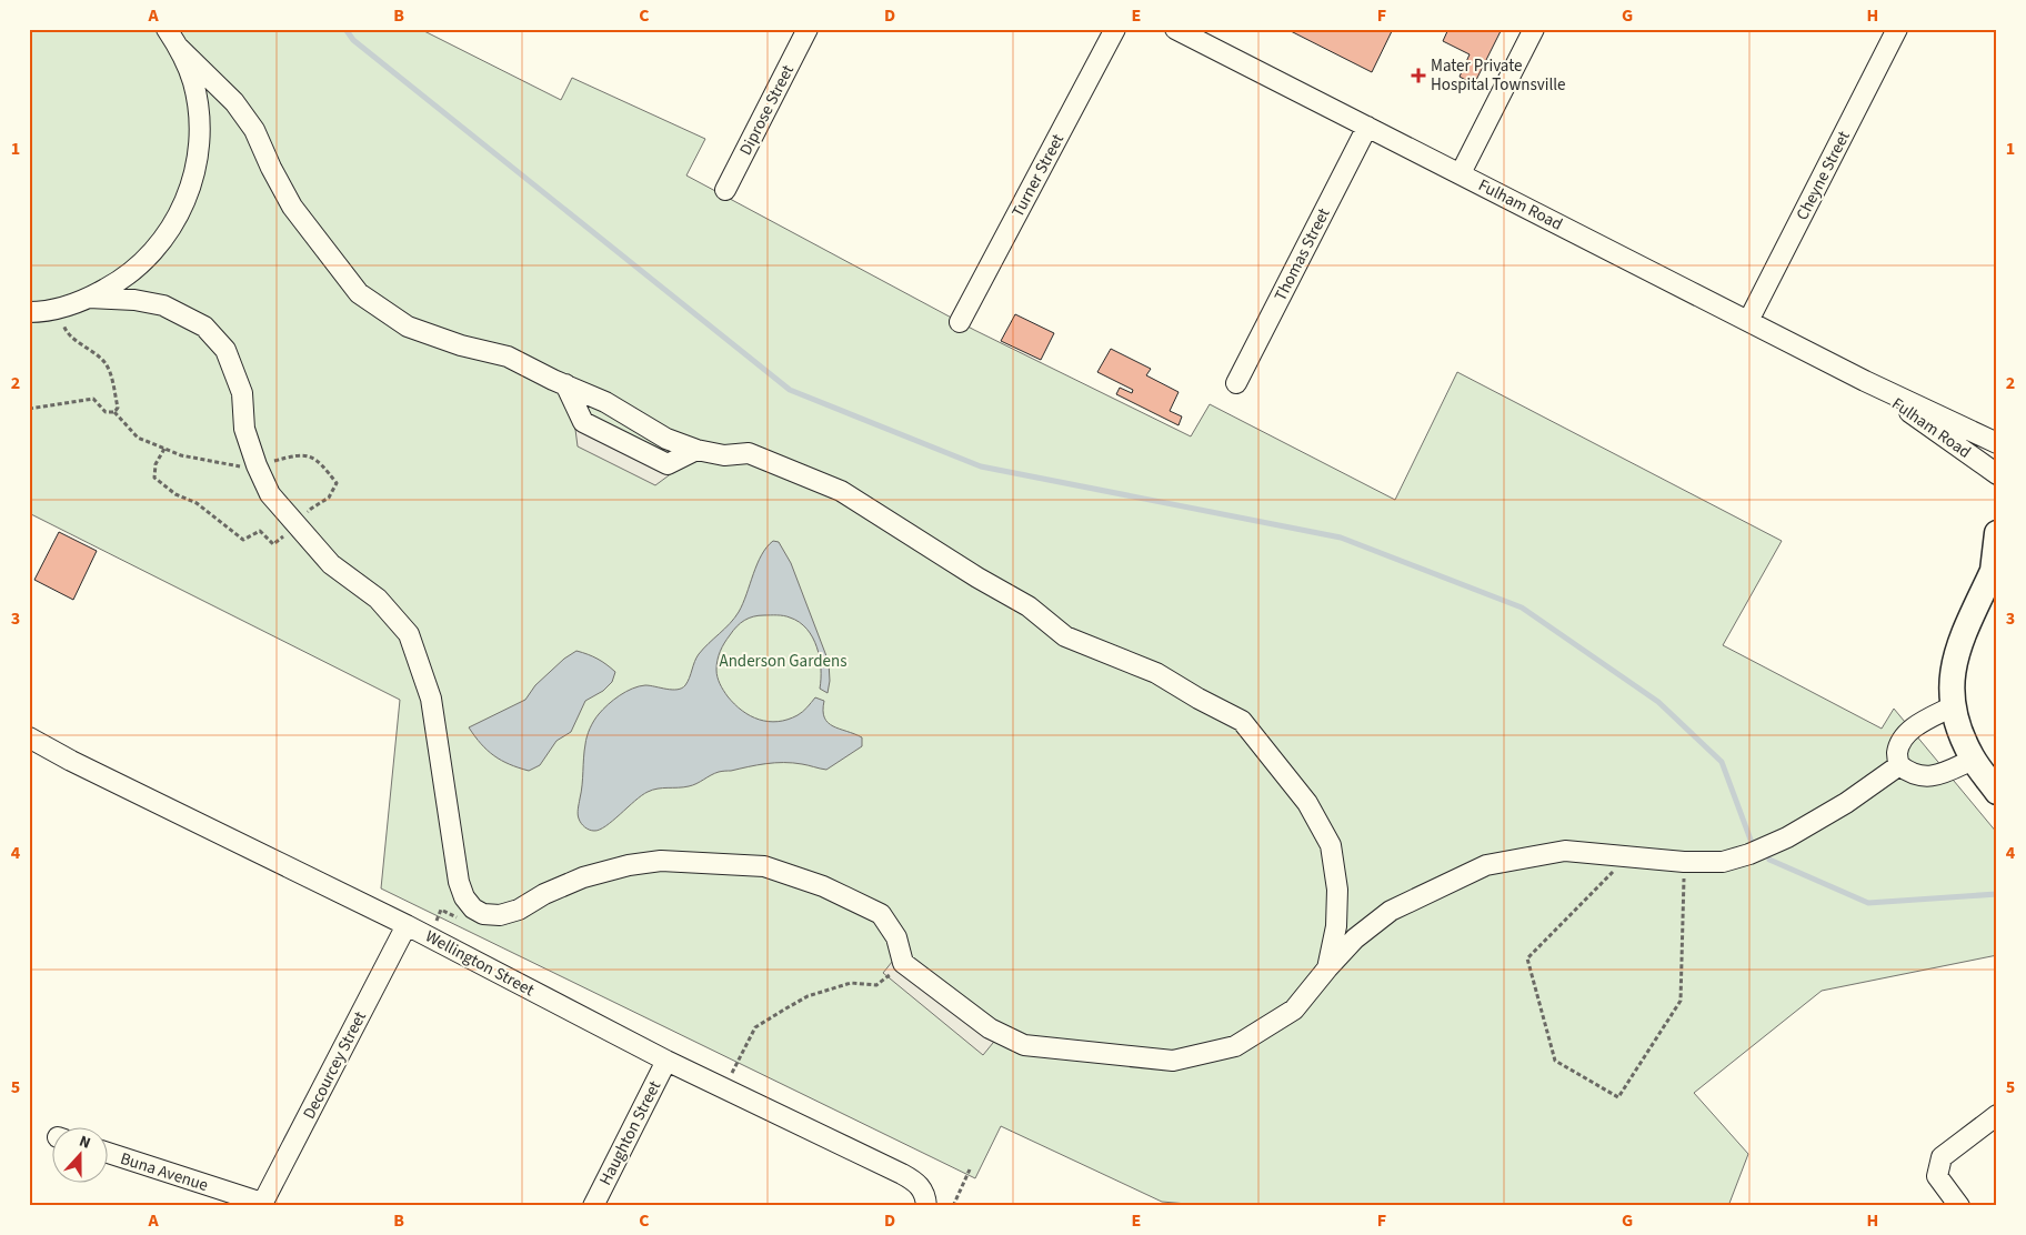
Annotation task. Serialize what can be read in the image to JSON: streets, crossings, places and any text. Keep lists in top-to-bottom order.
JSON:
{
  "streets": {
    "street": [
      "Diprose Street",
      "Turner Street",
      "Cheyne Street",
      "Fulham Road",
      "Thomas Street",
      "Wellington Street",
      "Decourcey Street",
      "Haughton Street",
      "Buna Avenue"
    ]
  },
  "crossings": [
    ["Cheyne Street", "Fulham Road"],
    ["Fulham Road", "Thomas Street"],
    ["Wellington Street", "Decourcey Street"],
    ["Wellington Street", "Haughton Street"],
    ["Decourcey Street", "Buna Avenue"]
  ],
  "parks": ["Anderson Gardens"],
  "places": {
    "health": ["Mater Private Hospital Townsville"]
  },
  "north": "top",
  "grid": {
    "columns": [
      "A",
      "B",
      "C",
      "D",
      "E",
      "F",
      "G",
      "H"
    ],
    "rows": [
      "1",
      "2",
      "3",
      "4",
      "5"
    ]
  }
}
